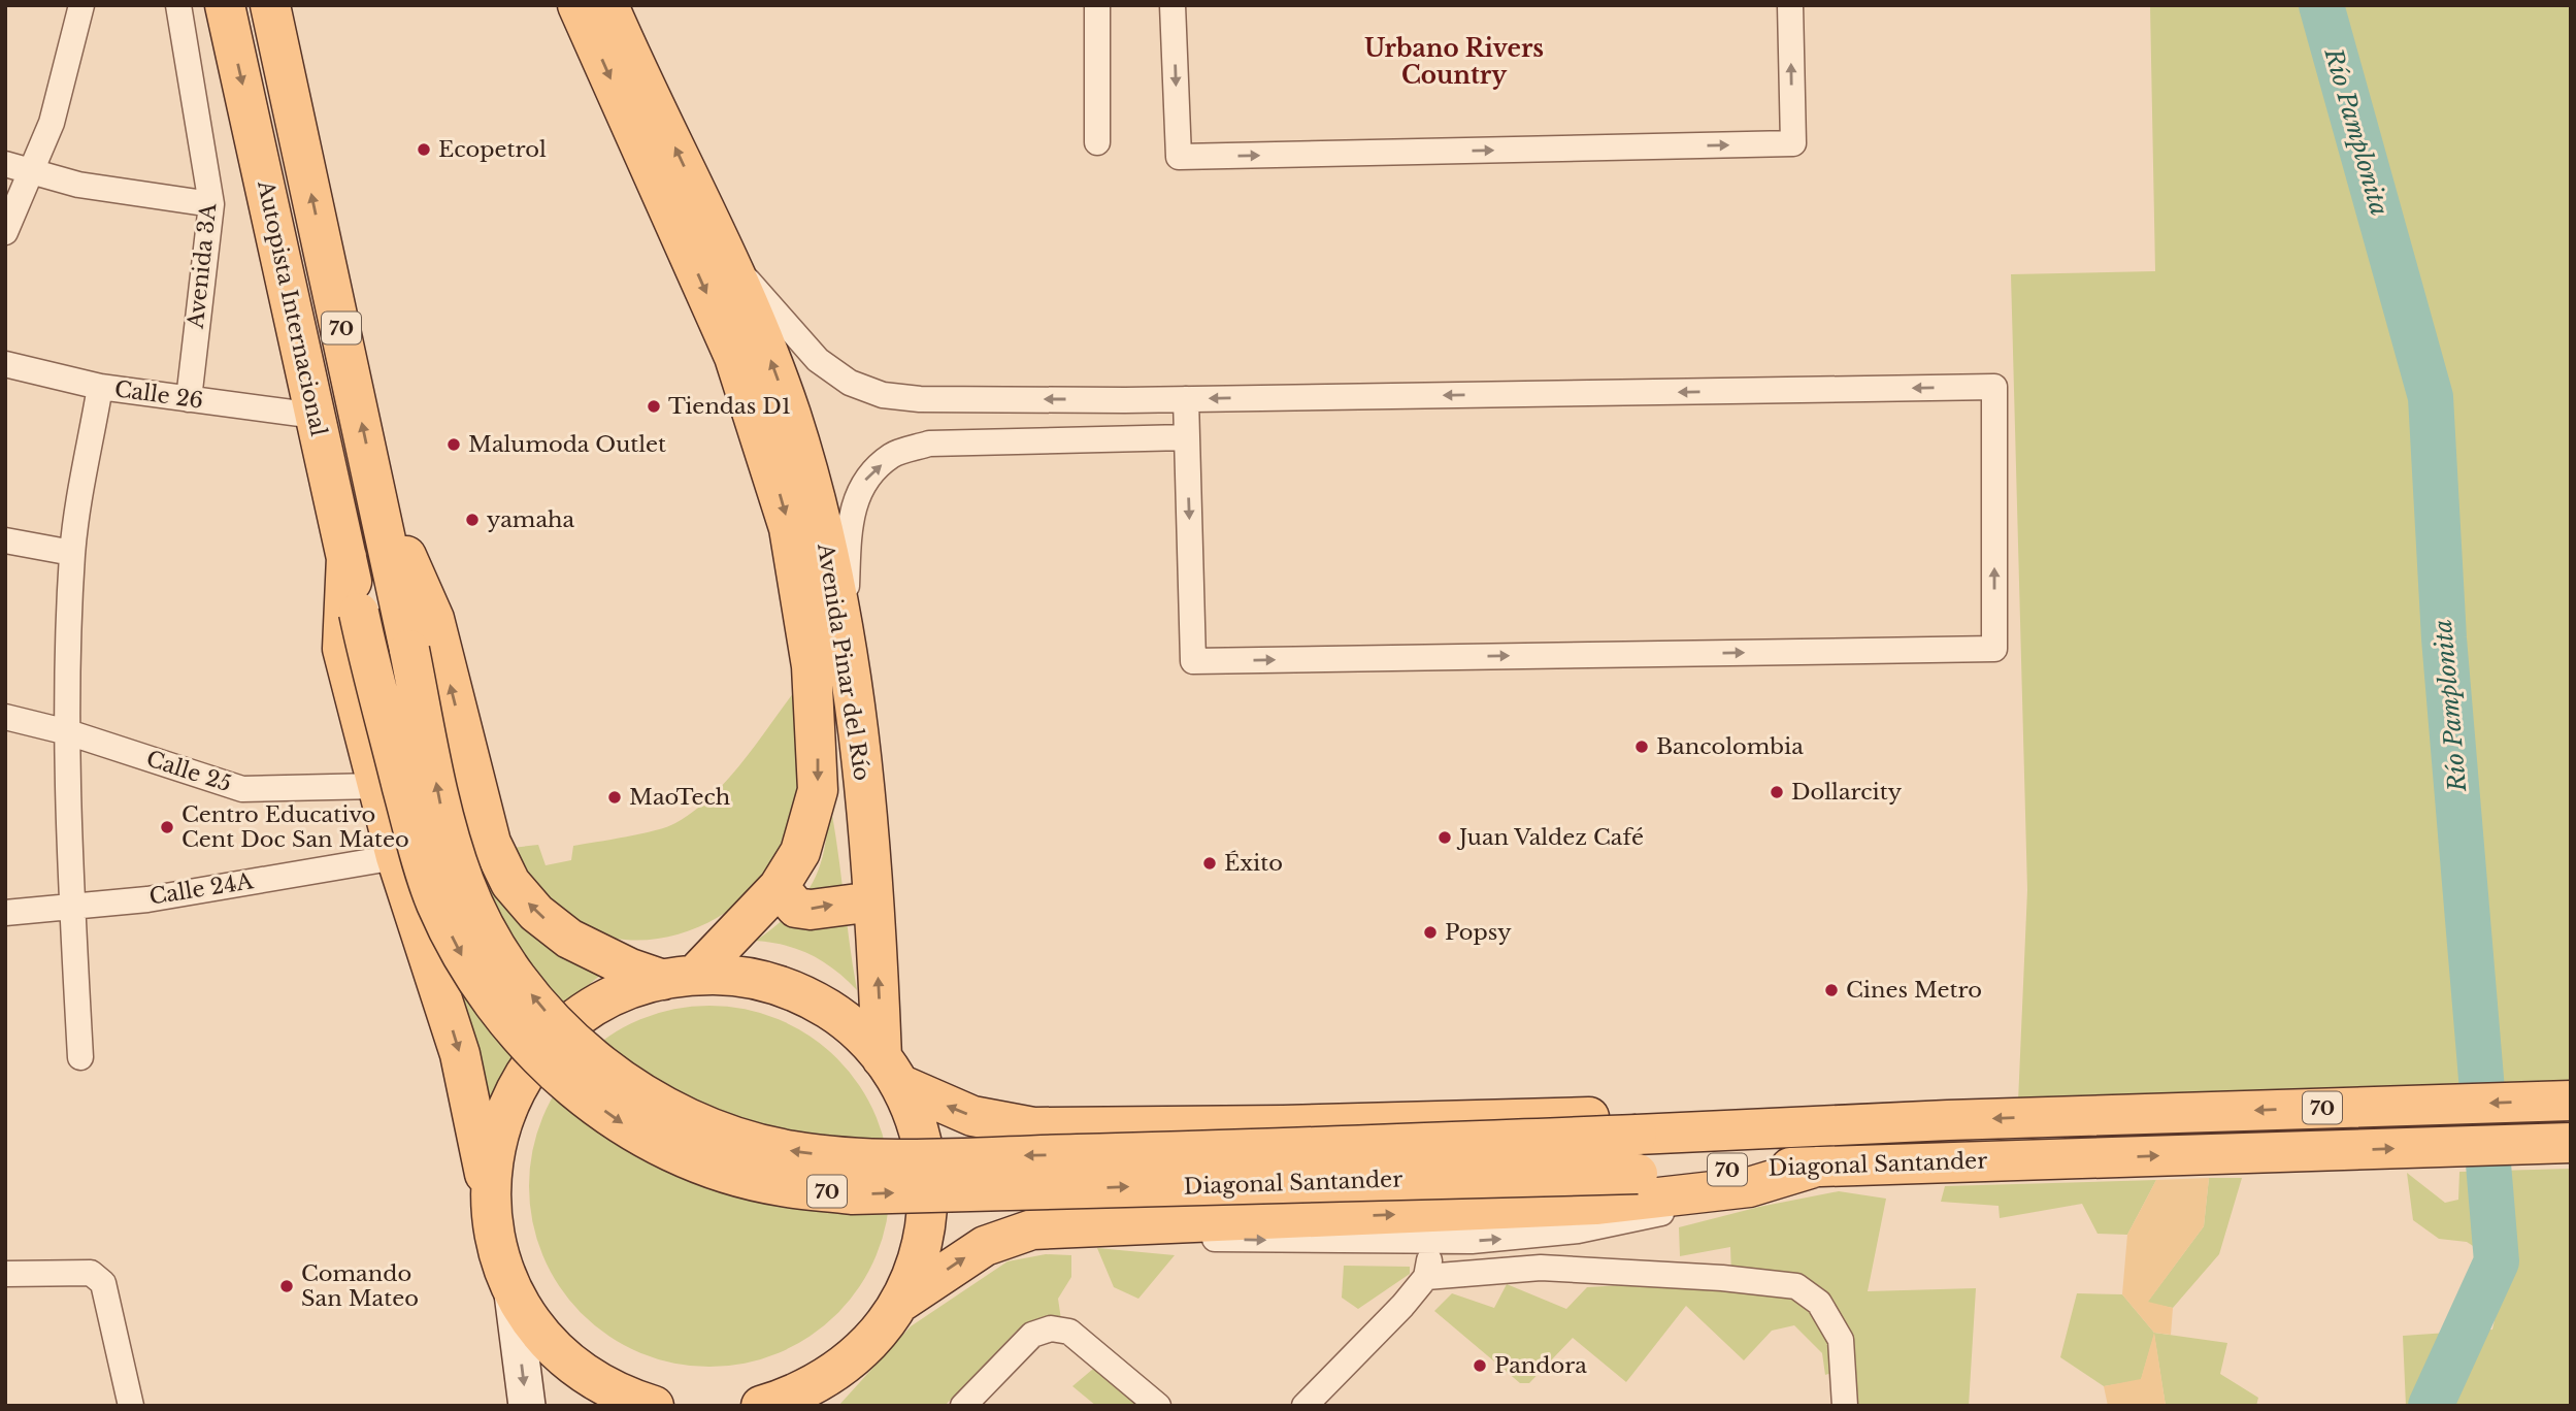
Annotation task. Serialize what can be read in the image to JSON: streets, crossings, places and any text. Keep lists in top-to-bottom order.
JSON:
{
  "streets": {
    "main road": [
      "Autopista Internacional",
      "70",
      "Avenida Pinar del Río",
      "Diagonal Santander"
    ],
    "street": [
      "Avenida 3A",
      "Calle 26",
      "Calle 25",
      "Calle 24A"
    ]
  },
  "crossings": [
    ["Avenida 3A", "Calle 26"],
    ["Autopista Internacional", "Calle 26"],
    ["Autopista Internacional", "Avenida Pinar del Río"],
    ["Autopista Internacional", "Diagonal Santander"]
  ],
  "districts": ["Urbano Rivers Country"],
  "water": ["Río Pamplonita"],
  "places": [
    "Ecopetrol",
    "Tiendas D1",
    "Malumoda Outlet",
    "yamaha",
    "Bancolombia",
    "Dollarcity",
    "MaoTech",
    "Centro Educativo Cent Doc San Mateo",
    "Juan Valdez Café",
    "Éxito",
    "Popsy",
    "Cines Metro",
    "Comando San Mateo",
    "Pandora"
  ]
}
